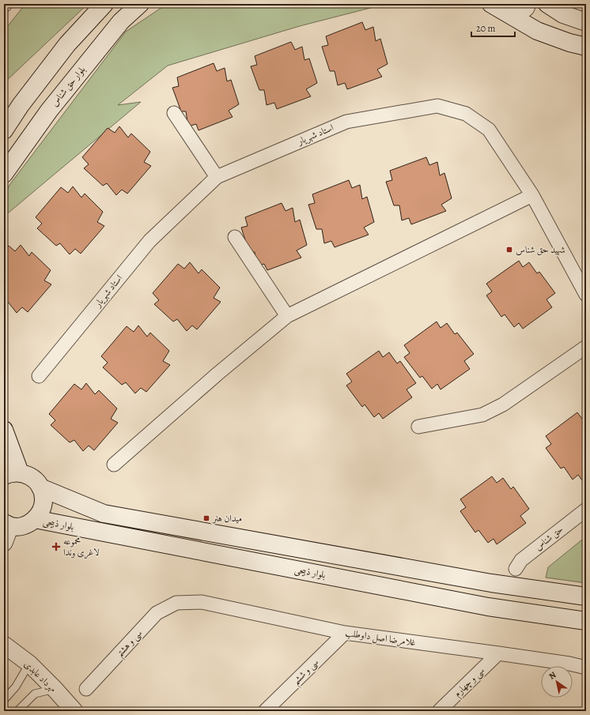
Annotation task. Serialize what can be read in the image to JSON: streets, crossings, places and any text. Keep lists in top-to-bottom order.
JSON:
{
  "streets": {
    "main road": ["بلوار حق شناس", "بلوار ذبیحی"],
    "street": [
      "استاد شهریار",
      "حق شناس",
      "غلامرضا اصل داوطلب",
      "سی و هشتم",
      "سی و ششم",
      "مهرداد عابدی",
      "سی و چهارم"
    ]
  },
  "crossings": [
    ["غلامرضا اصل داوطلب", "سی و هشتم"],
    ["غلامرضا اصل داوطلب", "سی و ششم"],
    ["غلامرضا اصل داوطلب", "سی و چهارم"]
  ],
  "places": {
    "transit": ["شهید حق شناس", "میدان هنر"],
    "health": ["محموعه لاغری وندا"]
  },
  "scale_bar": "20 m",
  "north": "top left"
}
